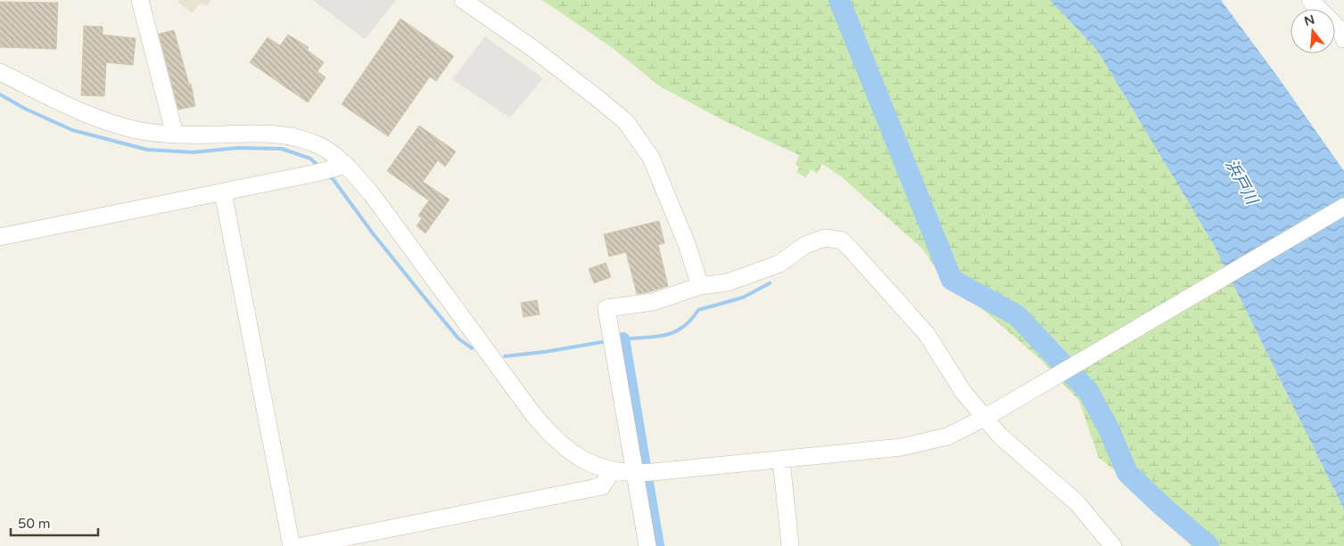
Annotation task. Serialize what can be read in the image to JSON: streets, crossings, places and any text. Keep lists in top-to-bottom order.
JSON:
{
  "water": ["浜戸川"],
  "scale_bar": "50 m",
  "north": "top"
}
